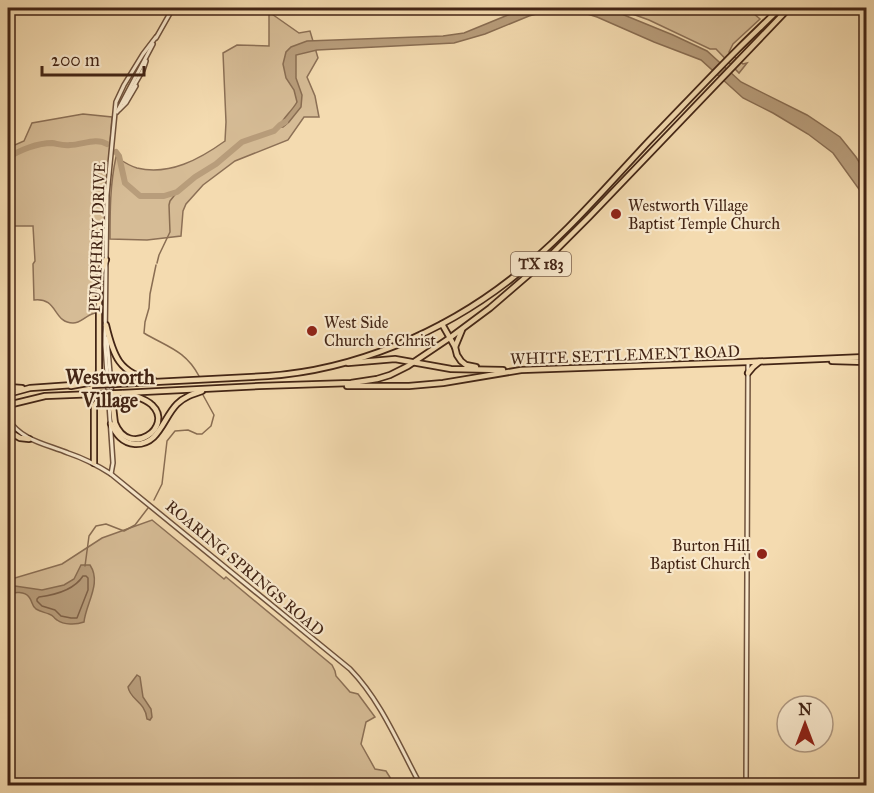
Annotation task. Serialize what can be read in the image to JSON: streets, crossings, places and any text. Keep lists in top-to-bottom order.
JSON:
{
  "streets": {
    "main road": ["TX 183", "WHITE SETTLEMENT ROAD"],
    "street": ["PUMPHREY DRIVE", "ROARING SPRINGS ROAD"]
  },
  "crossings": [
    ["TX 183", "WHITE SETTLEMENT ROAD"]
  ],
  "districts": ["Westworth Village"],
  "places": ["Westworth Village Baptist Temple Church", "West Side Church of Christ", "Burton Hill Baptist Church"],
  "scale_bar": "200 m",
  "north": "top"
}
